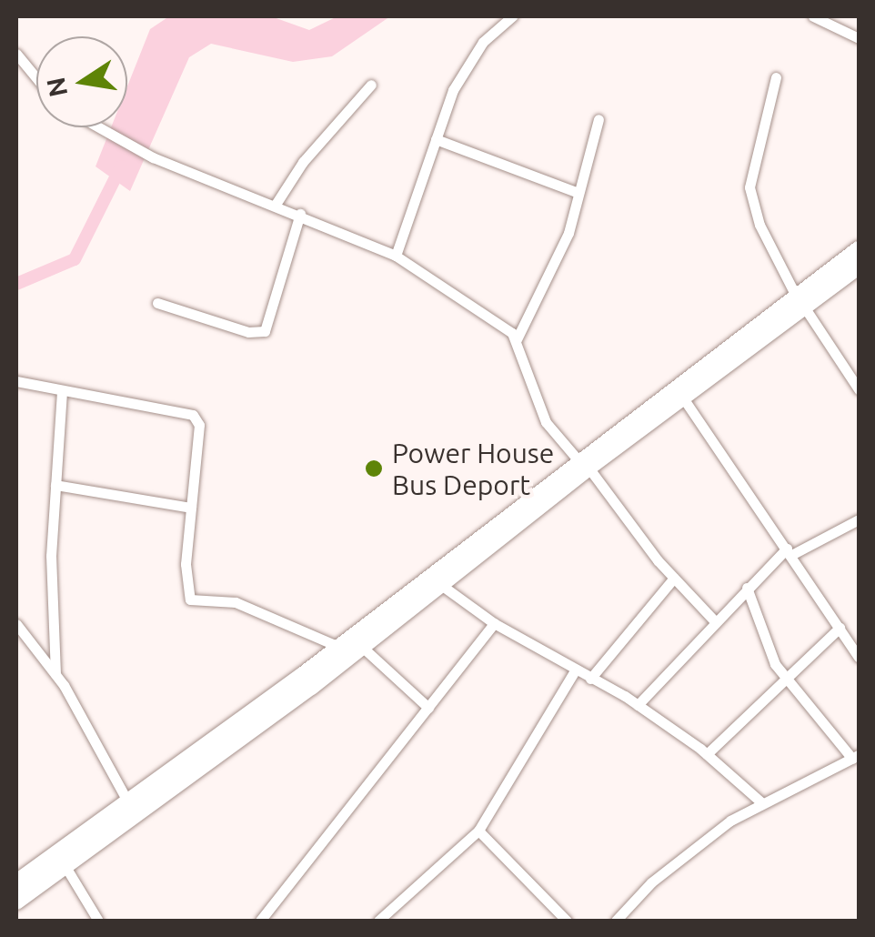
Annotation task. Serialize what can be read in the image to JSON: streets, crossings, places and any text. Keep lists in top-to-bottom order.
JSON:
{
  "places": ["Power House Bus Deport"],
  "north": "left"
}
